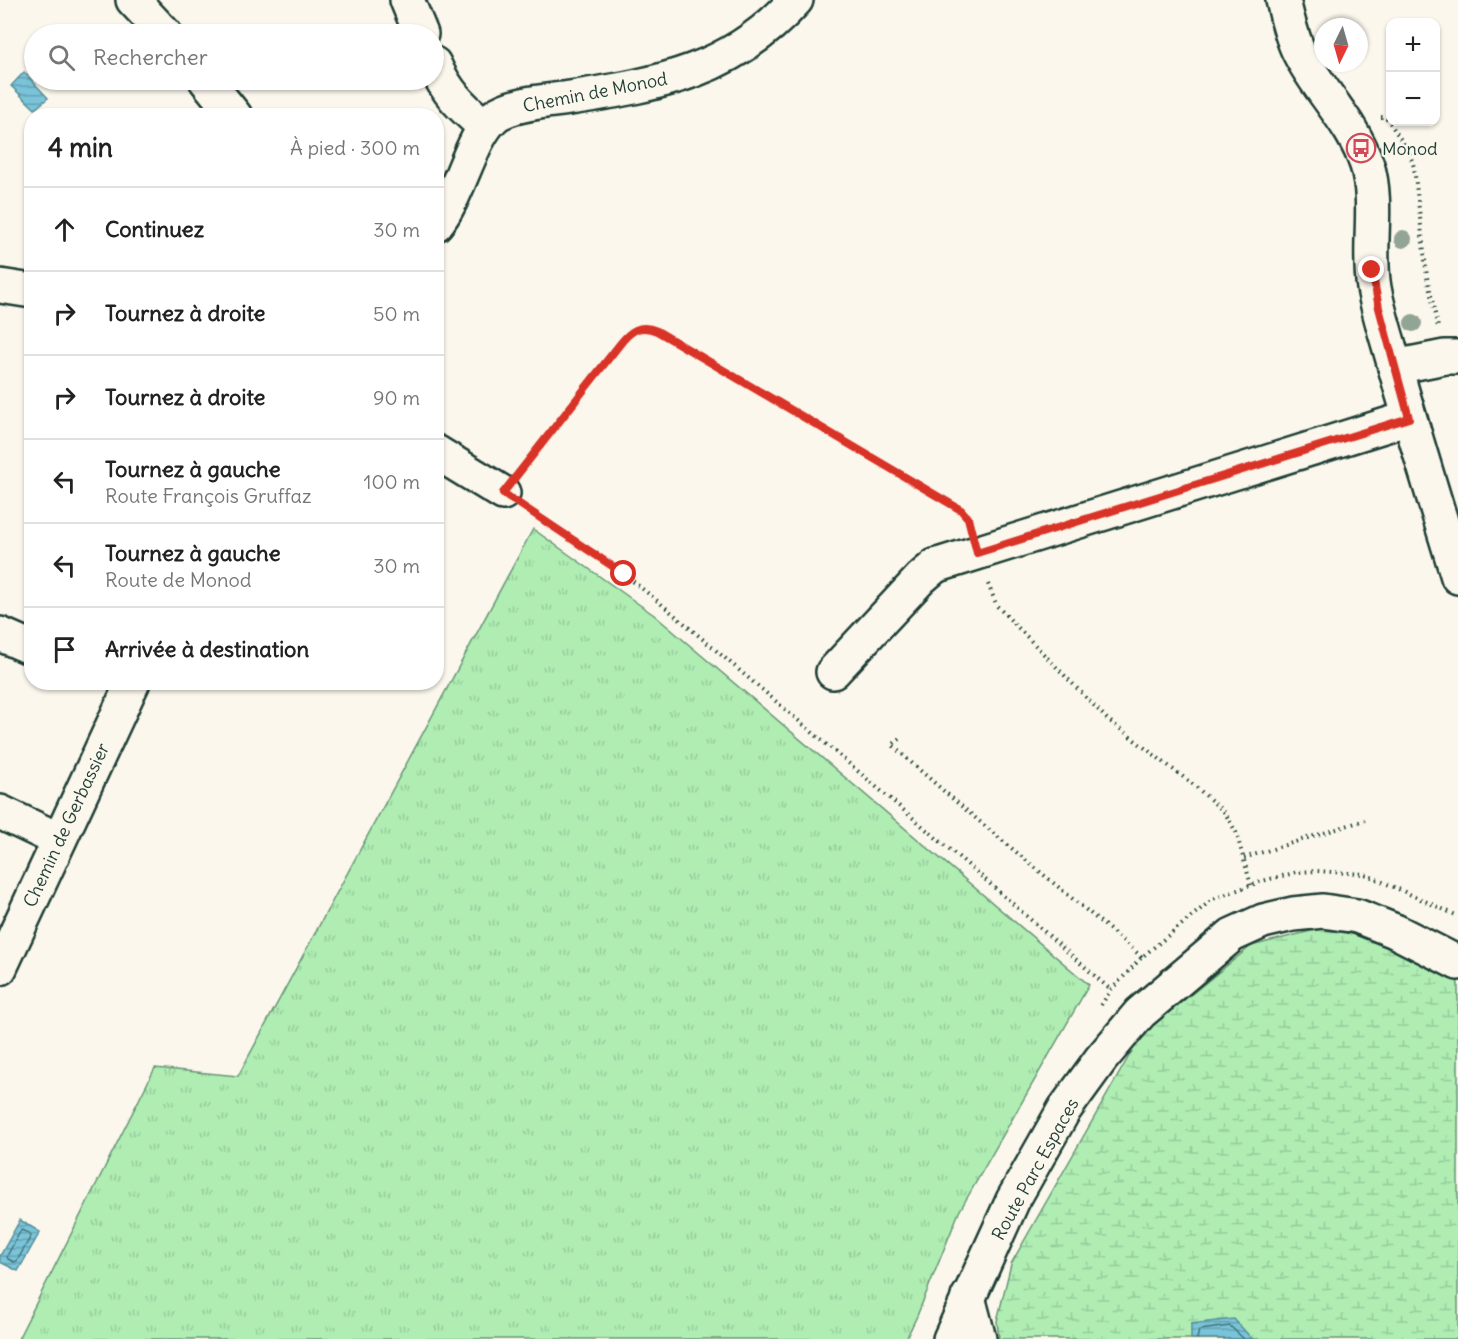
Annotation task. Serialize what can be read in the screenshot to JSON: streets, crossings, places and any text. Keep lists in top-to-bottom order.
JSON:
{
  "streets": {
    "street": ["Chemin de Monod", "Chemin de Gerbassier", "Route Parc Espaces"]
  },
  "places": {
    "bus stop": ["Monod"]
  },
  "north": "bottom",
  "page": {
    "map_buttons": ["+", "−"],
    "search": "Rechercher",
    "heading": ["4 min", "À pied · 300 m"],
    "list": [
      ["Continuez", "30 m"],
      ["Tournez à droite", "50 m"],
      ["Tournez à droite", "90 m"],
      ["Tournez à gauche", "Route François Gruffaz", "100 m"],
      ["Tournez à gauche", "Route de Monod", "30 m"],
      "Arrivée à destination"
    ]
  }
}
